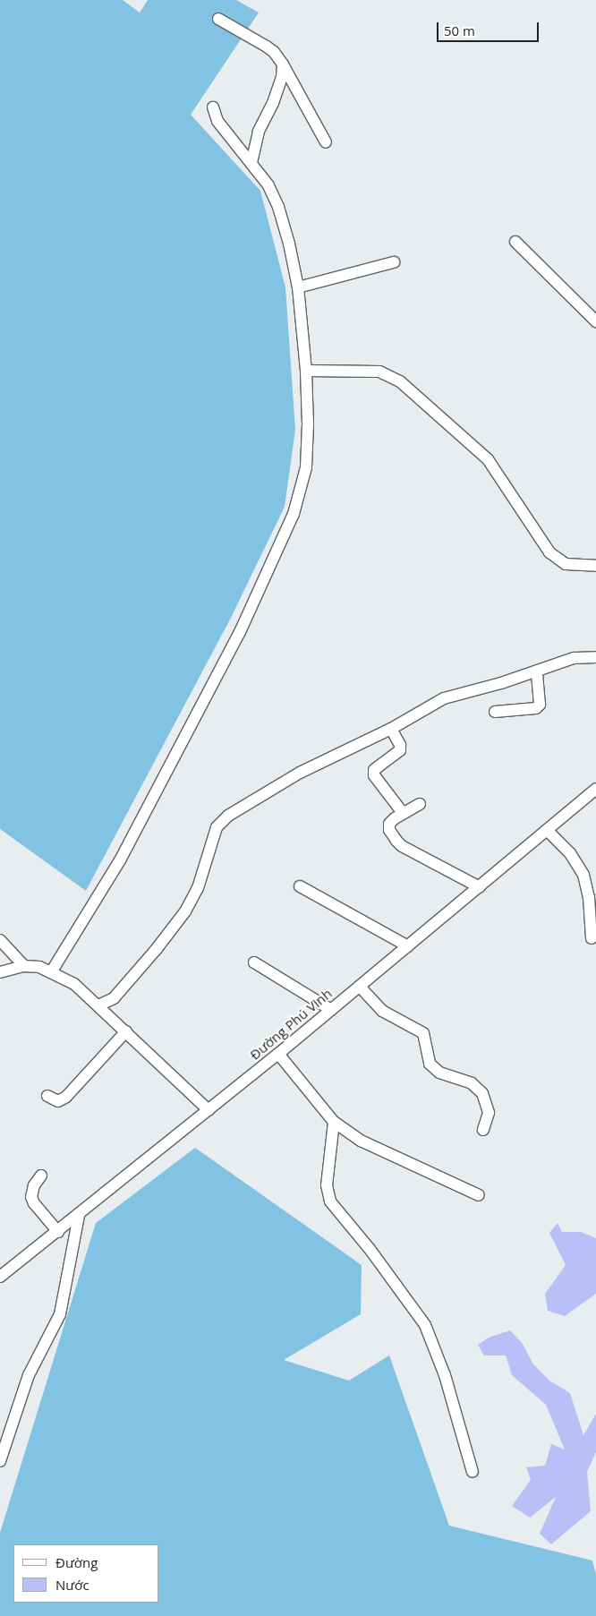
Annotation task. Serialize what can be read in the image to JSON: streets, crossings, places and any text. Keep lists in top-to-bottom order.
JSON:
{
  "streets": {
    "street": ["Đường Phú Vinh"]
  },
  "legend": ["Đường", "Nước"],
  "scale_bar": "50 m"
}
